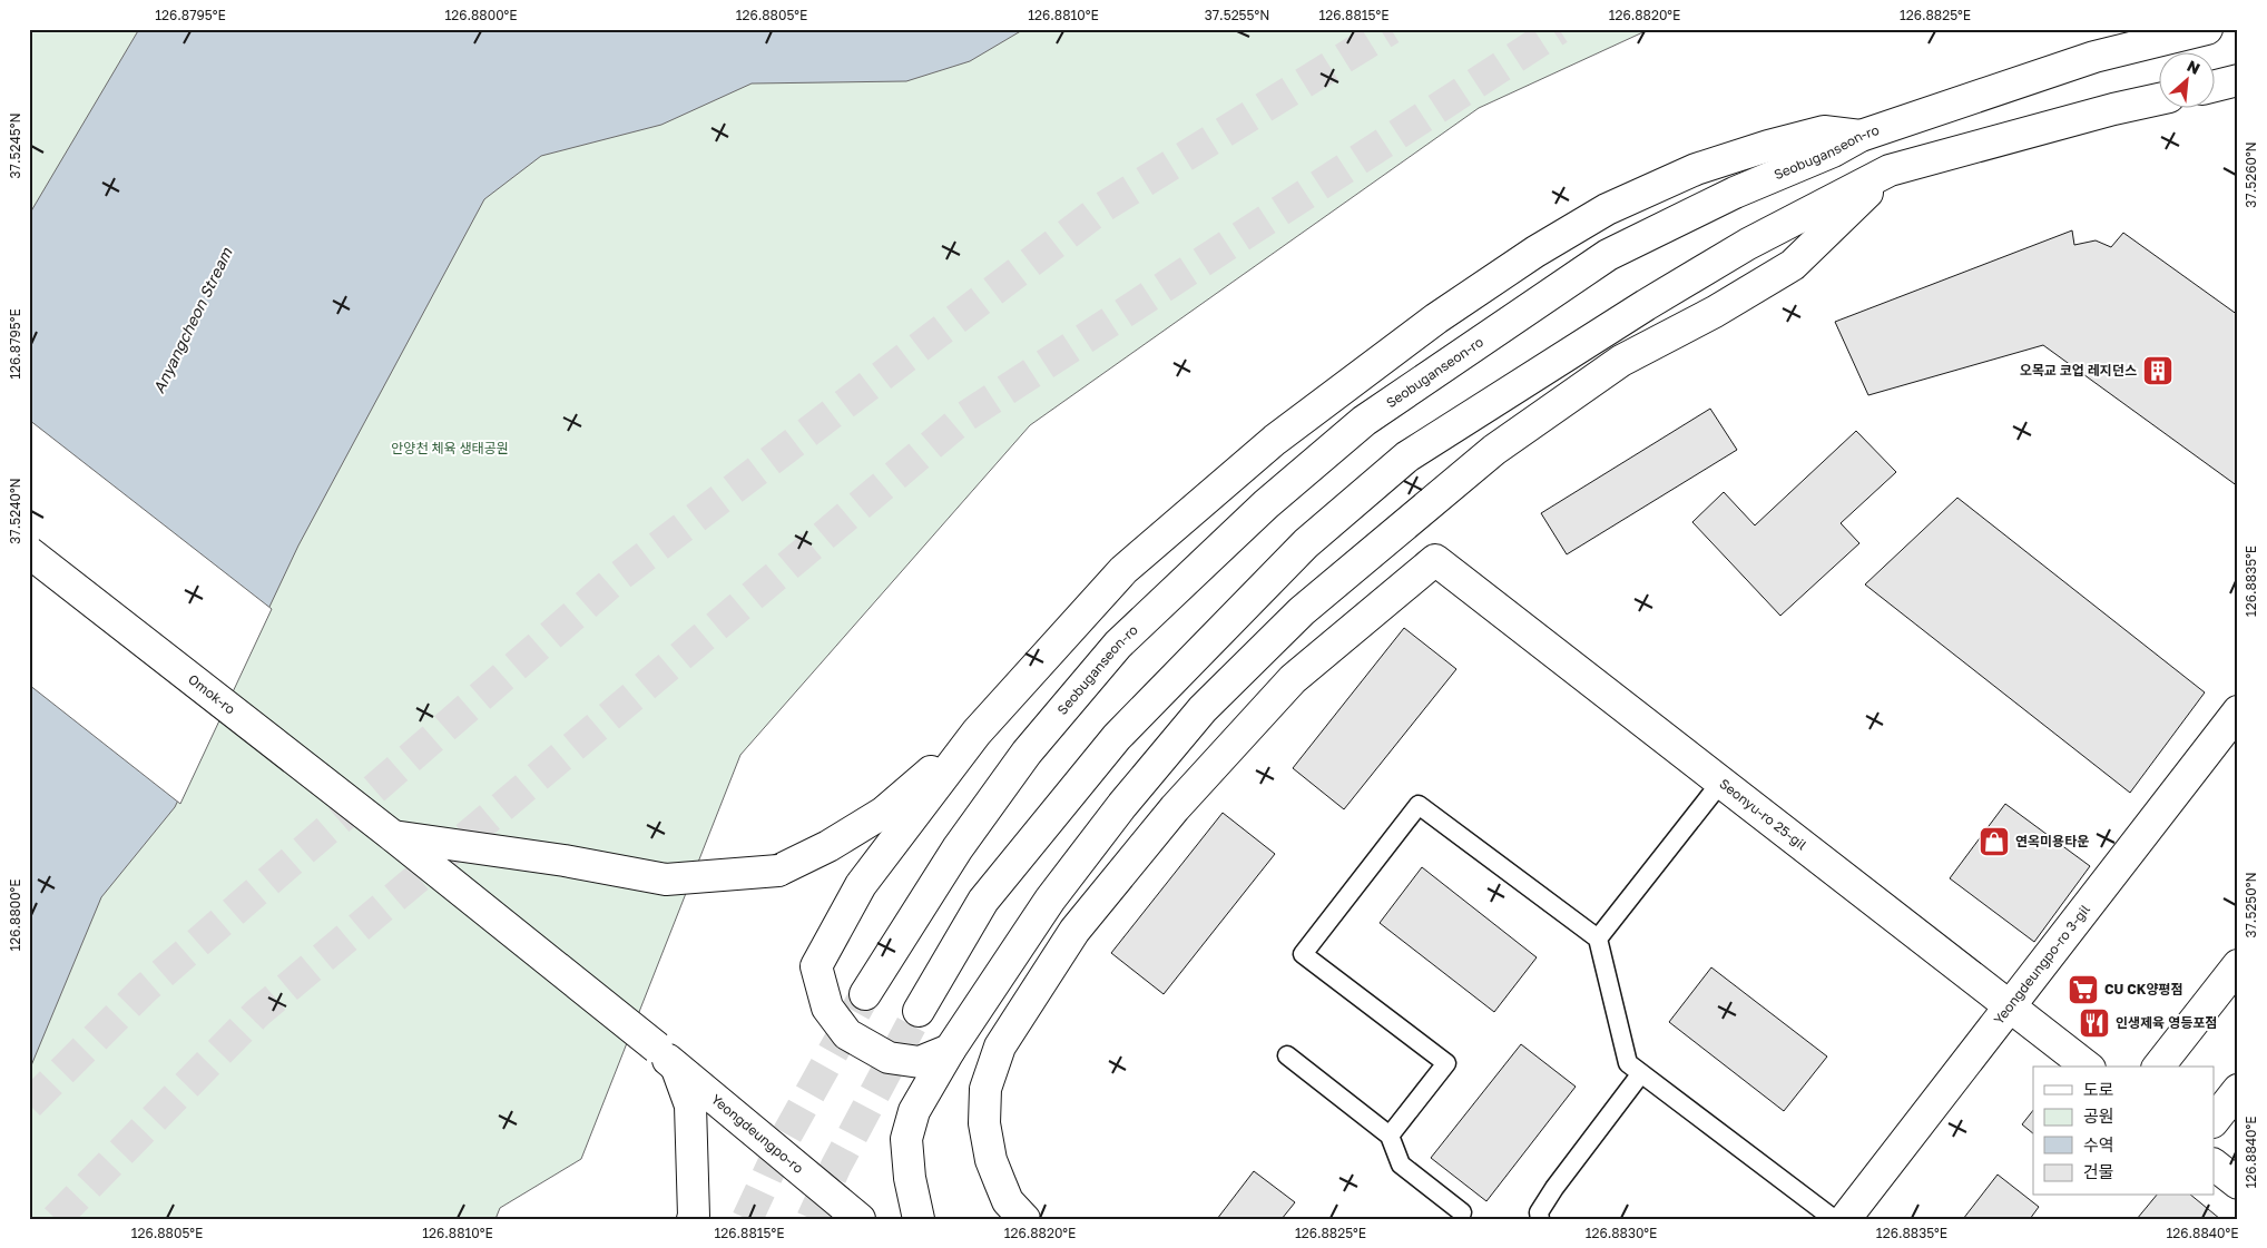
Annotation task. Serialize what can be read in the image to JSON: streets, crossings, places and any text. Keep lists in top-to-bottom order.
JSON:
{
  "streets": {
    "main road": [
      "Seobuganseon-ro",
      "Omok-ro",
      "Seonyu-ro 25-gil",
      "Yeongdeungpo-ro 3-gil",
      "Yeongdeungpo-ro"
    ]
  },
  "crossings": [
    ["Omok-ro", "Yeongdeungpo-ro"],
    ["Seonyu-ro 25-gil", "Yeongdeungpo-ro 3-gil"]
  ],
  "water": ["Anyangcheon Stream"],
  "parks": ["안양천 체육 생태공원"],
  "places": {
    "building": ["오목교 코업 레지던스"],
    "shop": ["연옥미용타운"],
    "supermarket": ["CU CK양평점"],
    "restaurant": ["인생제육 영등포점"]
  },
  "legend": [
    "도로",
    "공원",
    "수역",
    "건물"
  ],
  "north": "top right",
  "coordinates": [
    "126.8795°E",
    "126.8800°E",
    "126.8805°E",
    "126.8810°E",
    "37.5255°N",
    "126.8815°E",
    "126.8820°E",
    "126.8825°E",
    "37.5245°N",
    "37.5260°N",
    "37.5240°N",
    "126.8835°E",
    "37.5250°N",
    "126.8840°E",
    "126.8830°E"
  ]
}
